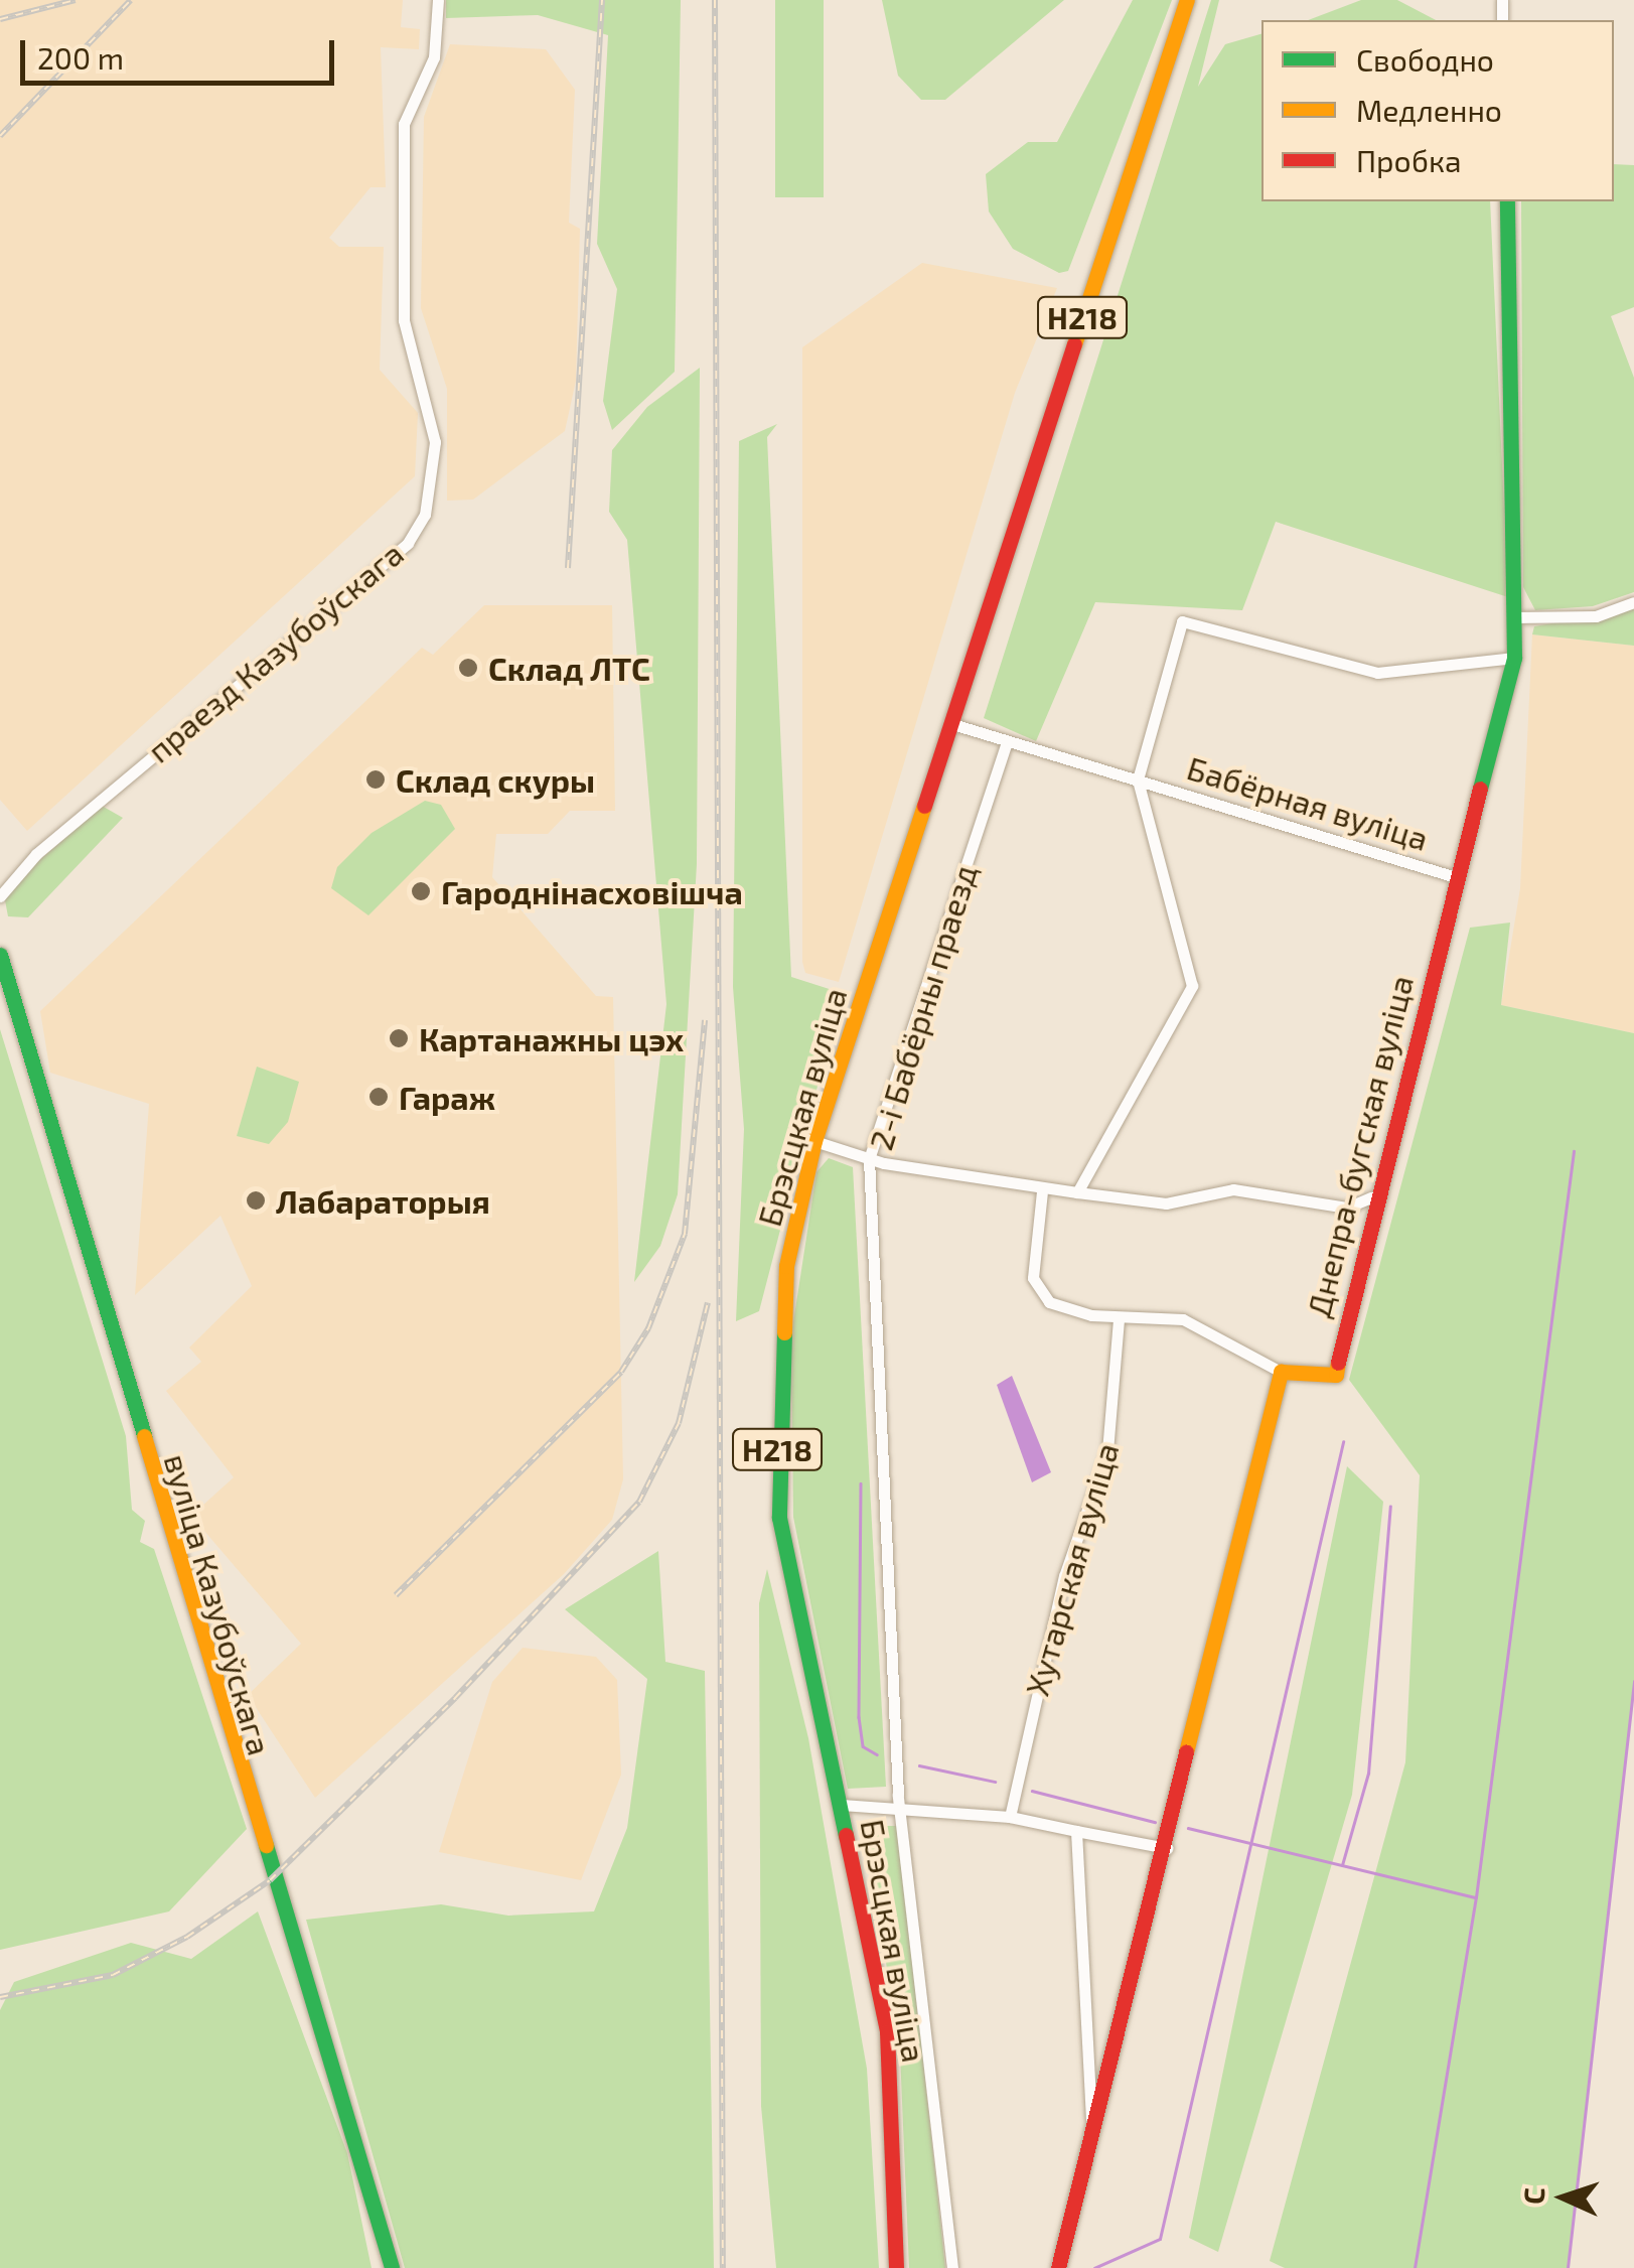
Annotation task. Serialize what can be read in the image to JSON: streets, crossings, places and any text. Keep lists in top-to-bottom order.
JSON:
{
  "streets": {
    "street": [
      "Н218",
      "праезд Казубоўскага",
      "Бабёрная вуліца",
      "2-і Бабёрны праезд",
      "Брэсцкая вуліца",
      "Днепра-бугская вуліца",
      "Хутарская вуліца",
      "вуліца Казубоўскага"
    ]
  },
  "crossings": [
    ["Бабёрная вуліца", "2-і Бабёрны праезд"],
    ["Бабёрная вуліца", "Брэсцкая вуліца"],
    ["Бабёрная вуліца", "Днепра-бугская вуліца"],
    ["2-і Бабёрны праезд", "Днепра-бугская вуліца"],
    ["Днепра-бугская вуліца", "Хутарская вуліца"]
  ],
  "places": [
    "Склад ЛТС",
    "Склад скуры",
    "Гароднінасховішча",
    "Картанажны цэх",
    "Гараж",
    "Лабараторыя"
  ],
  "legend": ["Свободно", "Медленно", "Пробка"],
  "scale_bar": "200 m",
  "north": "left"
}
